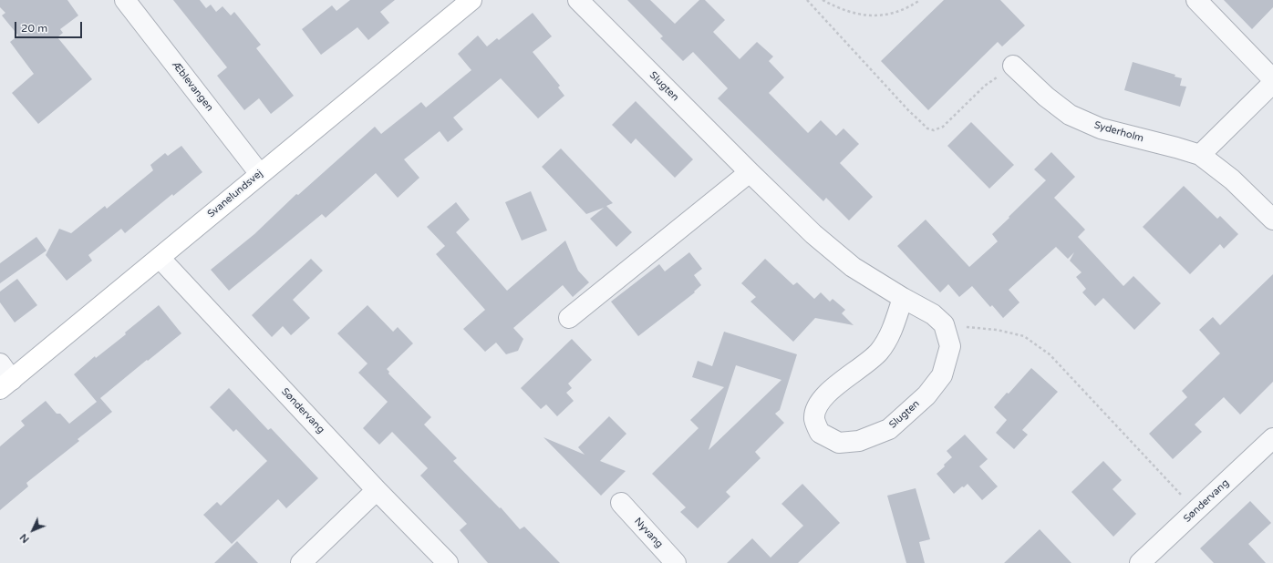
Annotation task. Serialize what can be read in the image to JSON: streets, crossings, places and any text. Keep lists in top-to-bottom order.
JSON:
{
  "streets": {
    "street": [
      "Æblevangen",
      "Slugten",
      "Syderholm",
      "Svanelundsvej",
      "Søndervang",
      "Nyvang"
    ]
  },
  "crossings": [
    ["Æblevangen", "Svanelundsvej"],
    ["Svanelundsvej", "Søndervang"]
  ],
  "scale_bar": "20 m",
  "north": "bottom left"
}
